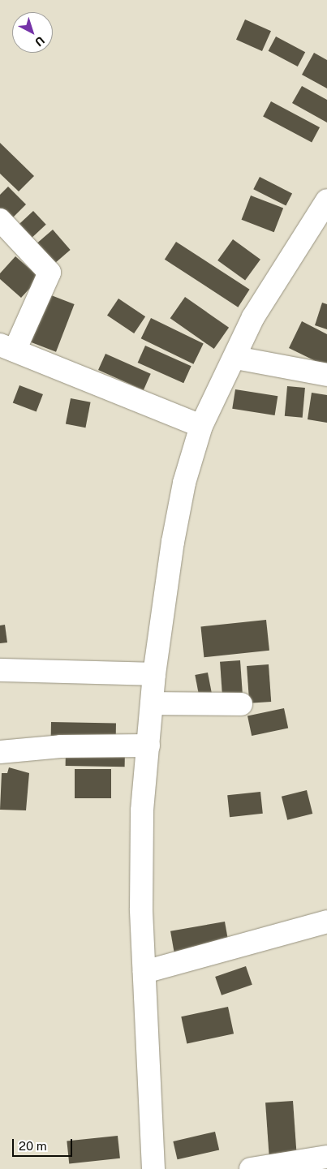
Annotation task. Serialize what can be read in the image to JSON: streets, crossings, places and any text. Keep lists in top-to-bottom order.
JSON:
{
  "scale_bar": "20 m",
  "north": "bottom right"
}
